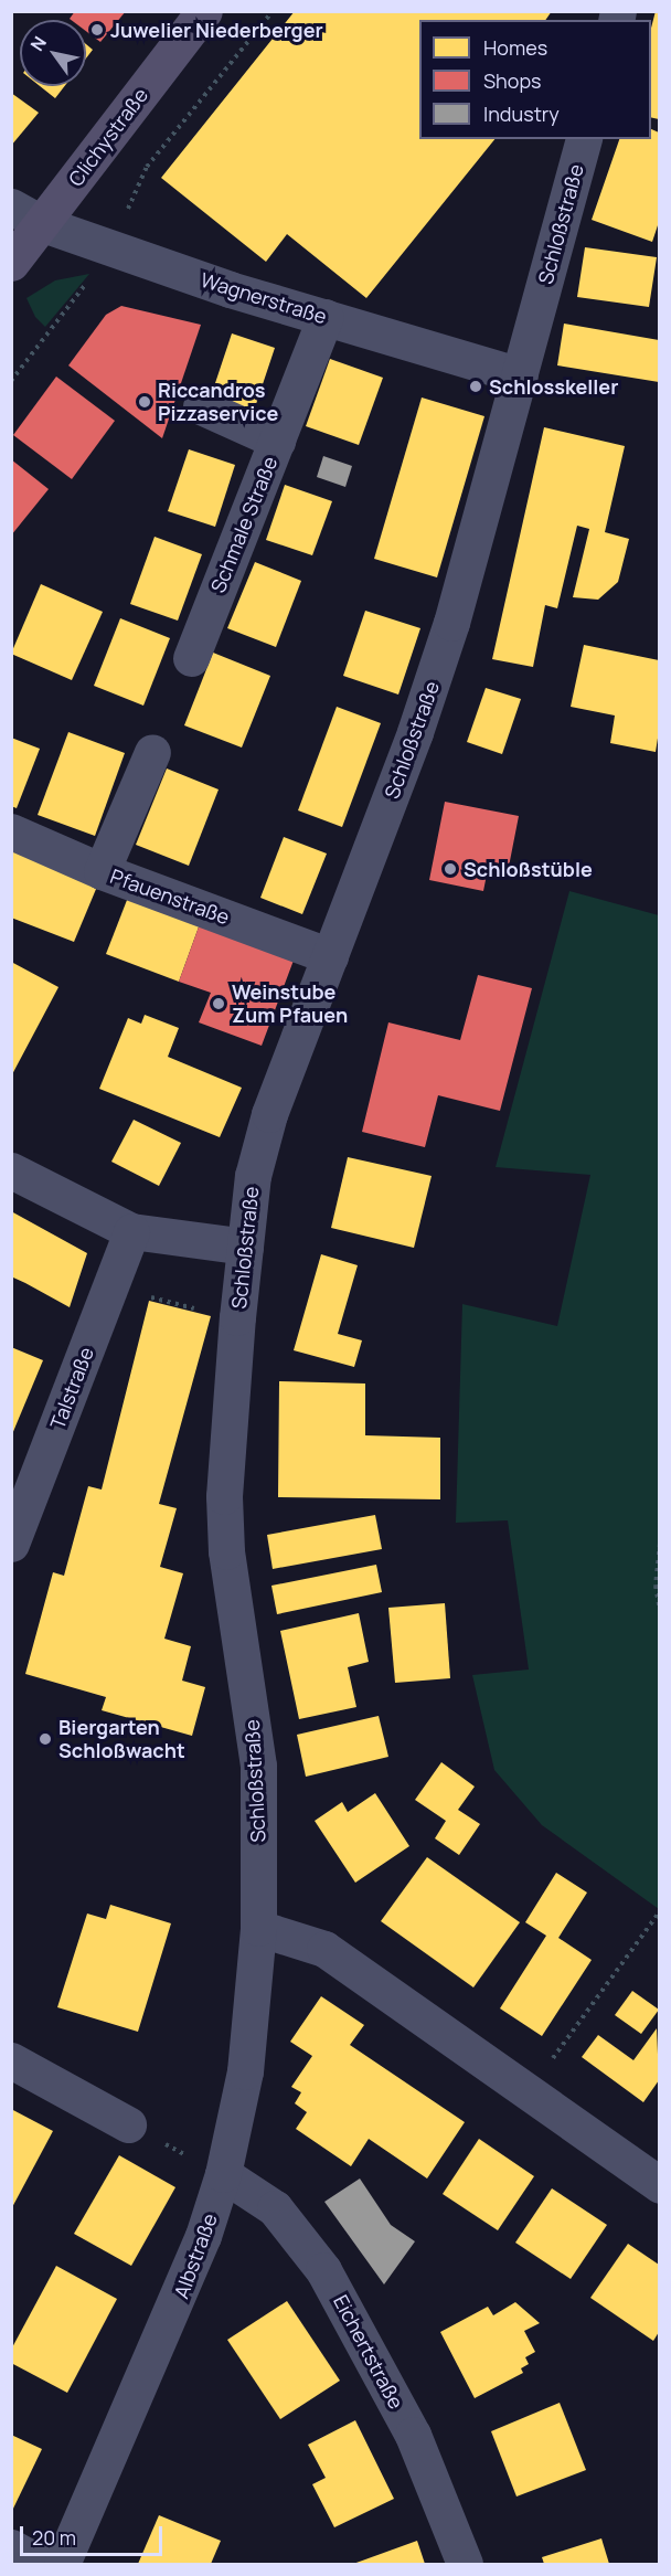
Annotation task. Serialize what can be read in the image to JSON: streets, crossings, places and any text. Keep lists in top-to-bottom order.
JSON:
{
  "streets": {
    "main road": ["Clichystraße"],
    "street": [
      "Schloßstraße",
      "Wagnerstraße",
      "Schmale Straße",
      "Pfauenstraße",
      "Talstraße",
      "Albstraße",
      "Eichertstraße"
    ]
  },
  "crossings": [
    ["Clichystraße", "Wagnerstraße"],
    ["Schloßstraße", "Wagnerstraße"],
    ["Schloßstraße", "Pfauenstraße"],
    ["Schloßstraße", "Albstraße"],
    ["Wagnerstraße", "Schmale Straße"],
    ["Albstraße", "Eichertstraße"]
  ],
  "places": [
    "Juwelier Niederberger",
    "Schlosskeller",
    "Riccandros Pizzaservice",
    "Schloßstüble",
    "Weinstube Zum Pfauen",
    "Biergarten Schloßwacht"
  ],
  "legend": ["Homes", "Shops", "Industry"],
  "scale_bar": "20 m",
  "north": "top left"
}
